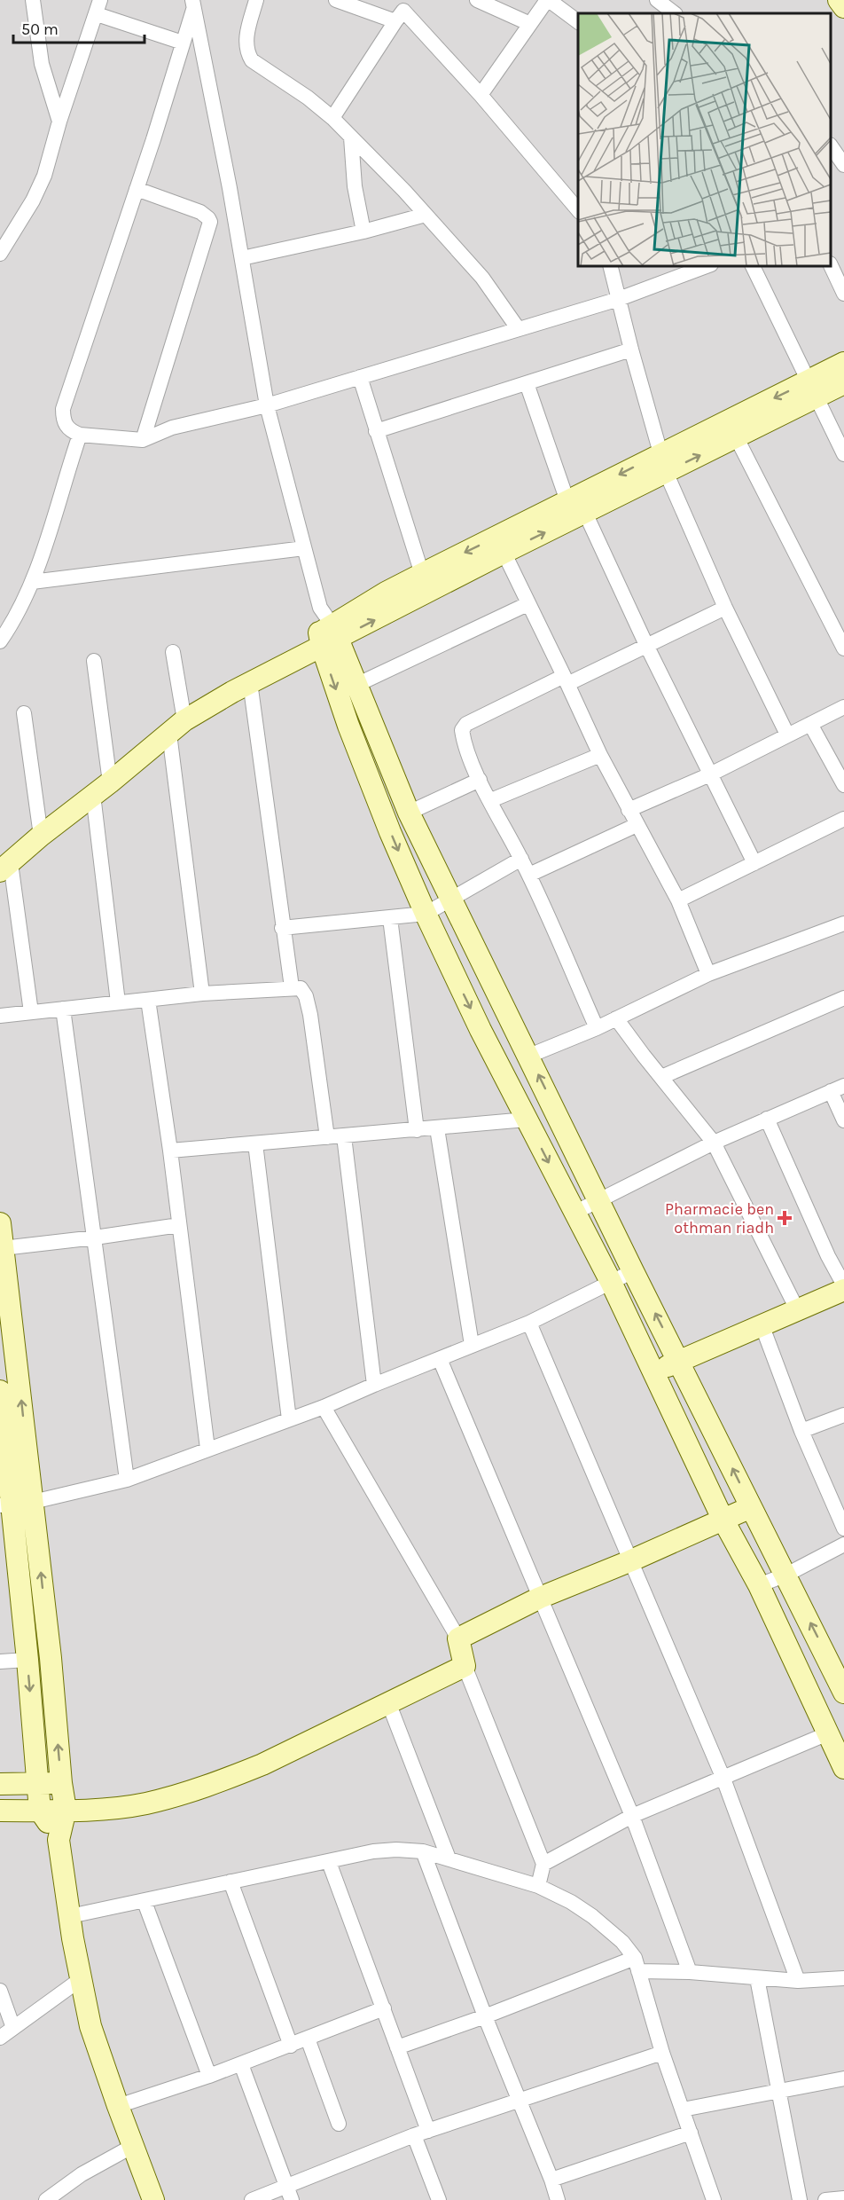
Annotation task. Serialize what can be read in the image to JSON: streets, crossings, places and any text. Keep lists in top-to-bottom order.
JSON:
{
  "places": {
    "health": ["Pharmacie ben othman riadh"]
  },
  "scale_bar": "50 m"
}
